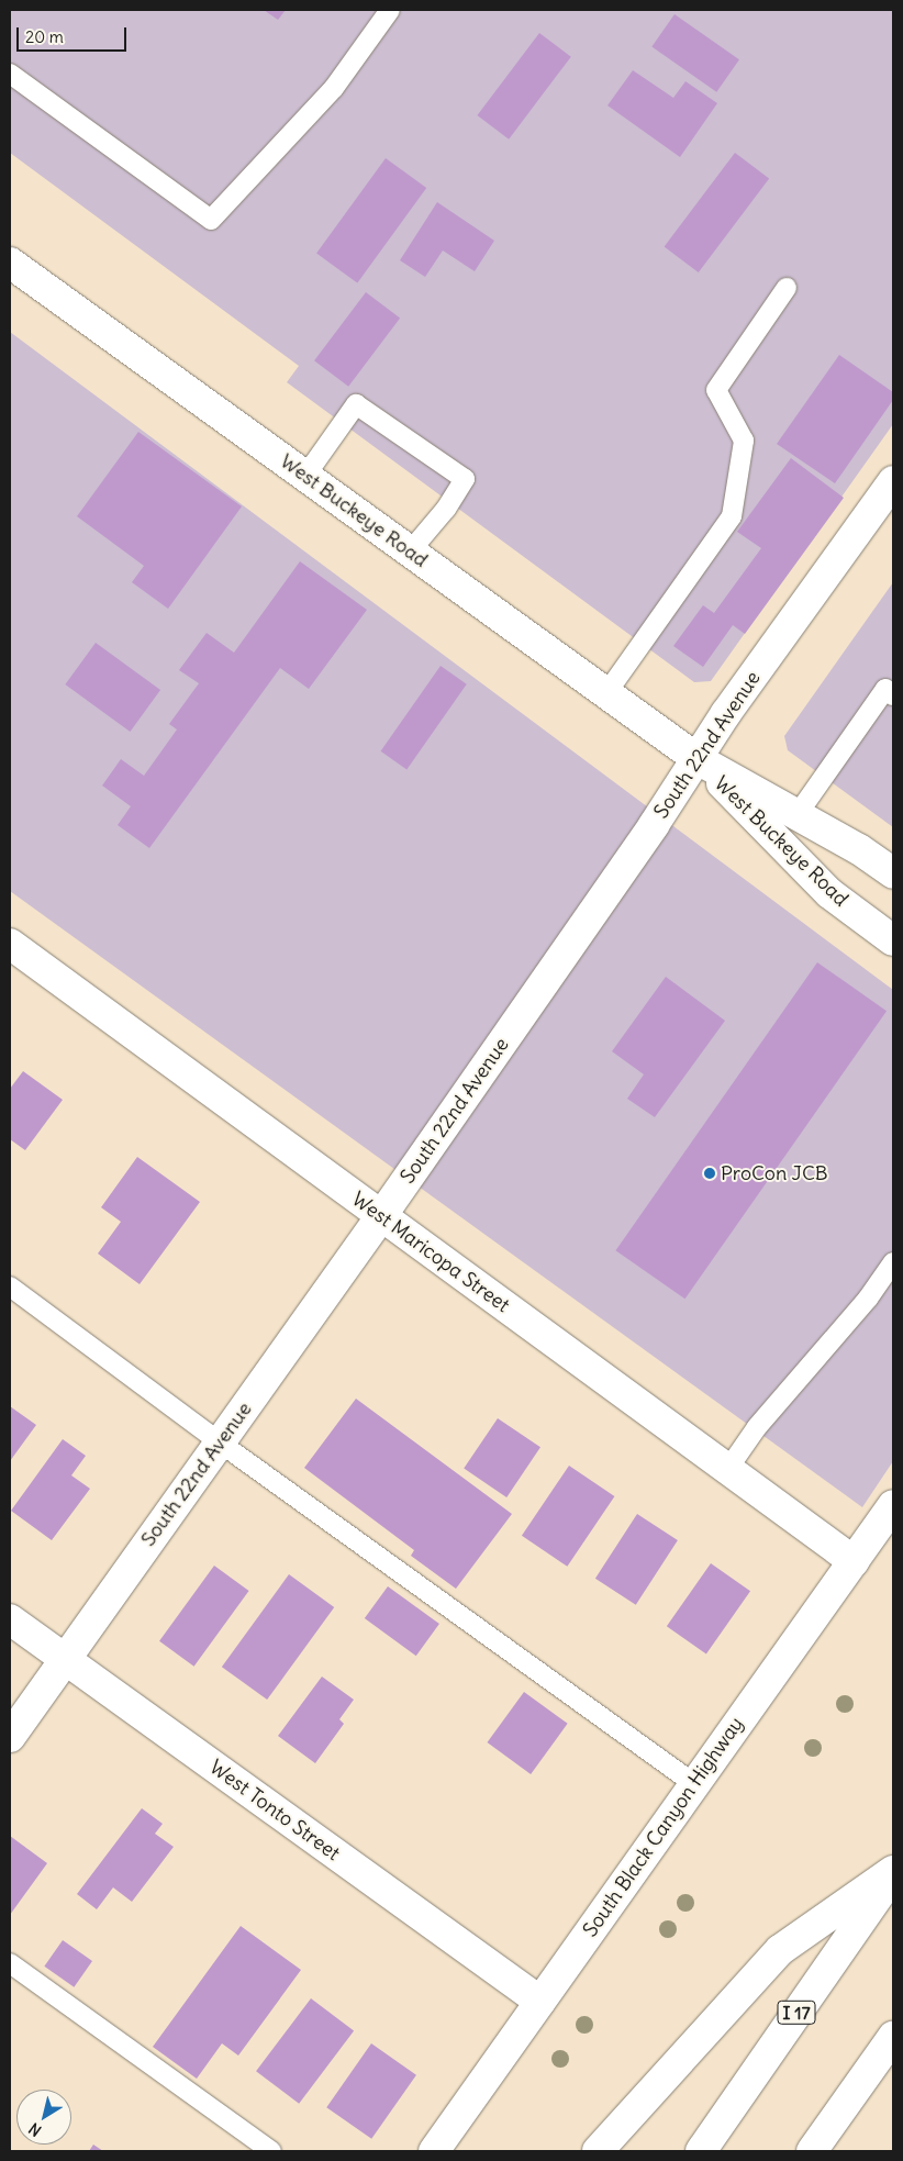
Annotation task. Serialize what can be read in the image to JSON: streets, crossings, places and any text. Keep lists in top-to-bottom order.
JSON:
{
  "streets": {
    "main road": [
      "West Buckeye Road",
      "South 22nd Avenue",
      "West Maricopa Street",
      "West Tonto Street",
      "South Black Canyon Highway",
      "I 17"
    ]
  },
  "crossings": [
    ["West Buckeye Road", "South 22nd Avenue"],
    ["South 22nd Avenue", "West Maricopa Street"],
    ["South 22nd Avenue", "West Tonto Street"],
    ["West Maricopa Street", "South Black Canyon Highway"],
    ["West Tonto Street", "South Black Canyon Highway"]
  ],
  "places": ["ProCon JCB"],
  "scale_bar": "20 m",
  "north": "bottom left"
}
